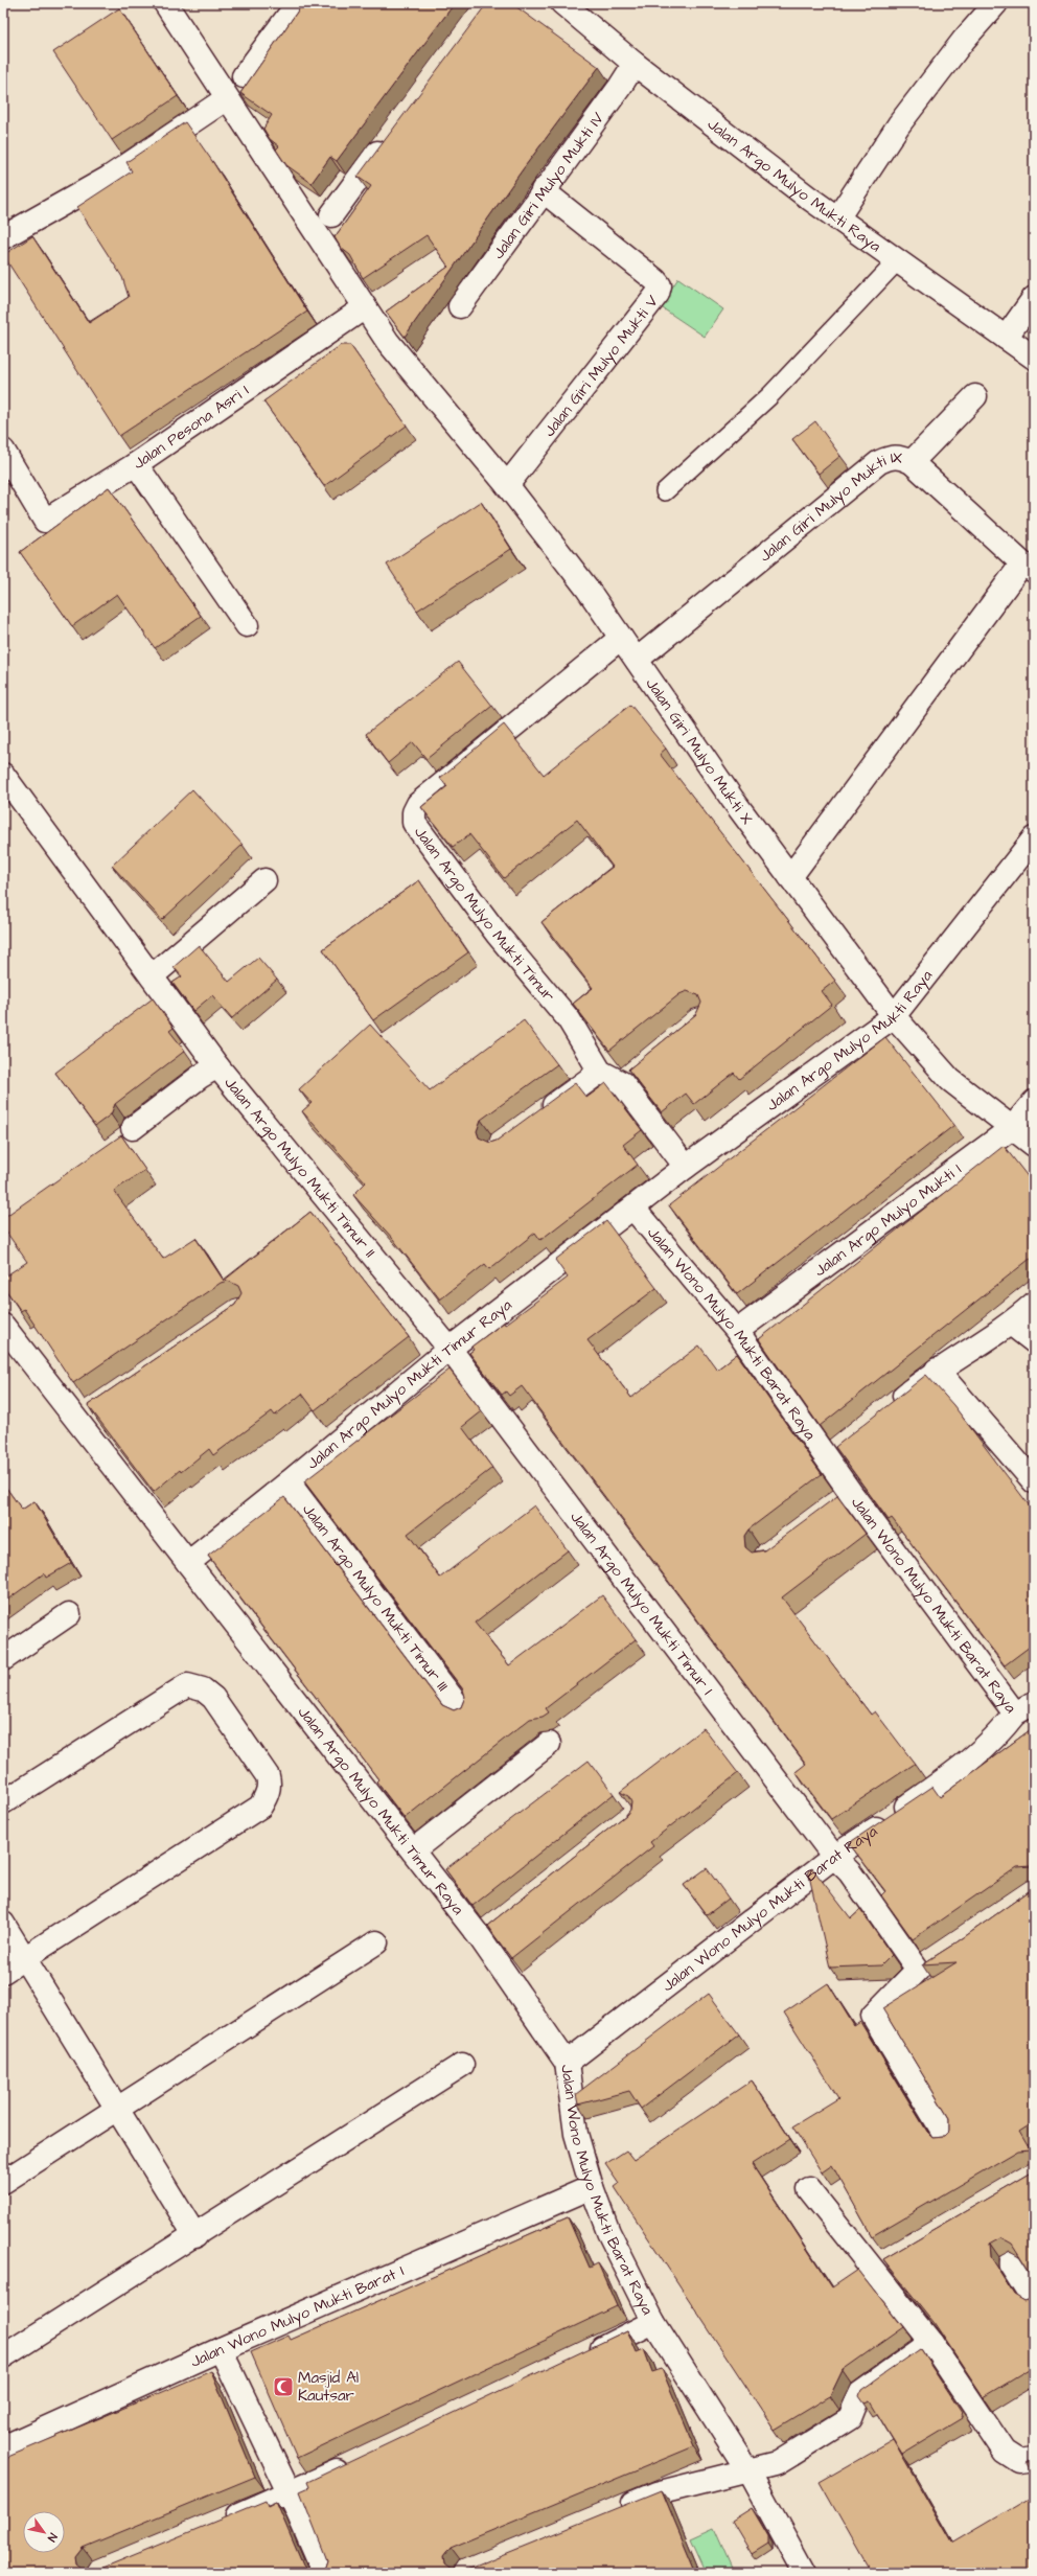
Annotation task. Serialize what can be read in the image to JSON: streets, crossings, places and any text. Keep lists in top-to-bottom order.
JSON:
{
  "streets": {
    "street": [
      "Jalan Giri Mulyo Mukti IV",
      "Jalan Argo Mulyo Mukti Raya",
      "Jalan Giri Mulyo Mukti V",
      "Jalan Pesona Asri I",
      "Jalan Giri Mulyo Mukti IX",
      "Jalan Giri Mulyo Mukti X",
      "Jalan Argo Mulyo Mukti Timur",
      "Jalan Argo Mulyo Mukti Timur II",
      "Jalan Argo Mulyo Mukti I",
      "Jalan Wono Mulyo Mukti Barat Raya",
      "Jalan Argo Mulyo Mukti Timur Raya",
      "Jalan Argo Mulyo Mukti Timur III",
      "Jalan Argo Mulyo Mukti Timur I",
      "Jalan Wono Mulyo Mukti Barat I"
    ]
  },
  "crossings": [
    ["Jalan Giri Mulyo Mukti IV", "Jalan Argo Mulyo Mukti Raya"],
    ["Jalan Giri Mulyo Mukti IV", "Jalan Giri Mulyo Mukti V"],
    ["Jalan Argo Mulyo Mukti Raya", "Jalan Giri Mulyo Mukti X"],
    ["Jalan Argo Mulyo Mukti Raya", "Jalan Wono Mulyo Mukti Barat Raya"],
    ["Jalan Argo Mulyo Mukti Raya", "Jalan Argo Mulyo Mukti Timur Raya"],
    ["Jalan Giri Mulyo Mukti V", "Jalan Giri Mulyo Mukti X"],
    ["Jalan Giri Mulyo Mukti IX", "Jalan Giri Mulyo Mukti X"],
    ["Jalan Giri Mulyo Mukti X", "Jalan Argo Mulyo Mukti Timur"],
    ["Jalan Giri Mulyo Mukti X", "Jalan Argo Mulyo Mukti I"],
    ["Jalan Argo Mulyo Mukti Timur II", "Jalan Argo Mulyo Mukti Timur Raya"],
    ["Jalan Argo Mulyo Mukti Timur II", "Jalan Argo Mulyo Mukti Timur I"],
    ["Jalan Argo Mulyo Mukti I", "Jalan Wono Mulyo Mukti Barat Raya"],
    ["Jalan Wono Mulyo Mukti Barat Raya", "Jalan Argo Mulyo Mukti Timur Raya"],
    ["Jalan Wono Mulyo Mukti Barat Raya", "Jalan Argo Mulyo Mukti Timur I"],
    ["Jalan Wono Mulyo Mukti Barat Raya", "Jalan Wono Mulyo Mukti Barat I"],
    ["Jalan Argo Mulyo Mukti Timur Raya", "Jalan Argo Mulyo Mukti Timur III"],
    ["Jalan Argo Mulyo Mukti Timur Raya", "Jalan Argo Mulyo Mukti Timur I"]
  ],
  "places": {
    "mosque": ["Masjid Al Kautsar"]
  },
  "north": "bottom right"
}
